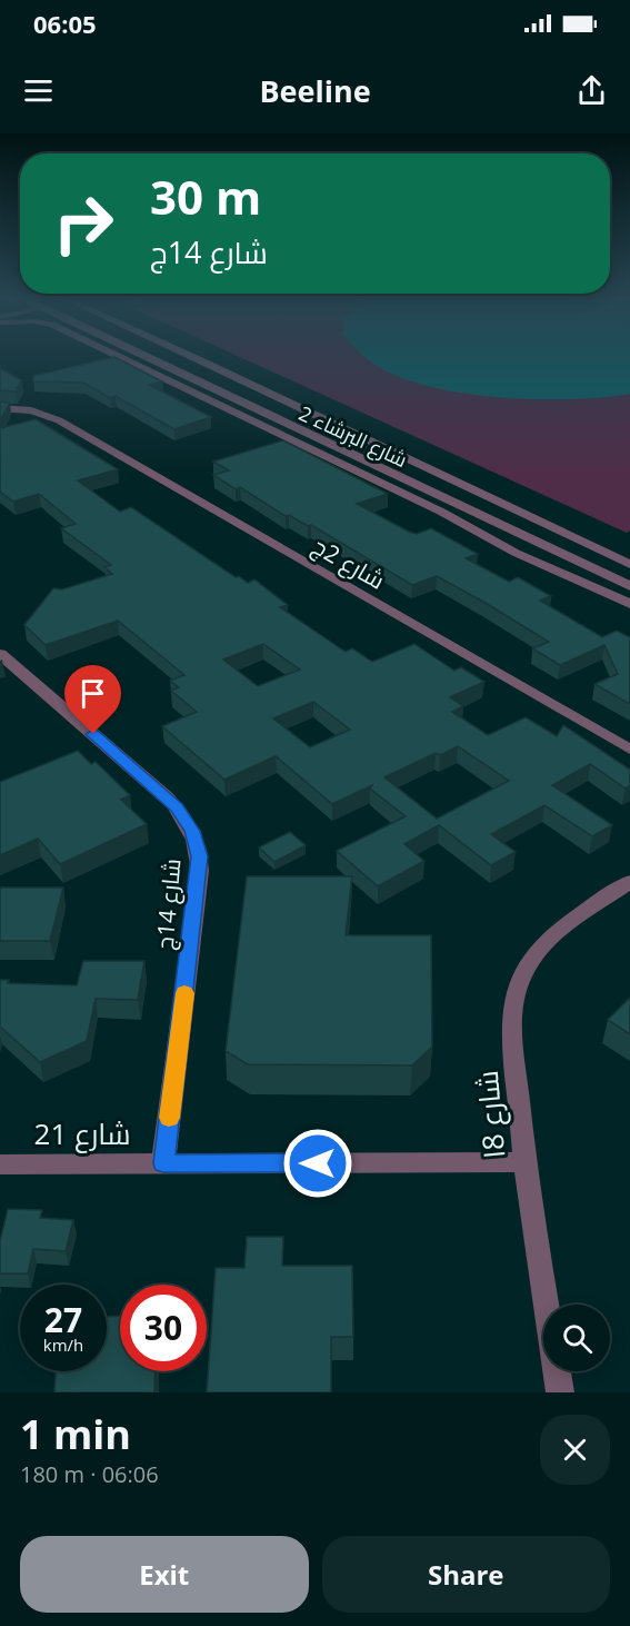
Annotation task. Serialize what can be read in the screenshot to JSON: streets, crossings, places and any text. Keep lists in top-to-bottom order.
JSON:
{
  "streets": {
    "street": [
      "شارع البرشاء 2",
      "شارع 2ج",
      "شارع 14ج",
      "شارع 8ا",
      "شارع 21"
    ]
  },
  "crossings": [
    ["شارع 14ج", "شارع 21"],
    ["شارع 8ا", "شارع 21"]
  ],
  "page": {
    "status": "06:05",
    "header": "Beeline",
    "turn": ["30 m", "شارع 14ج"],
    "speed": "27 km/h",
    "limit": "30",
    "heading": ["1 min", "180 m · 06:06"],
    "buttons": ["Exit", "Share"]
  }
}
